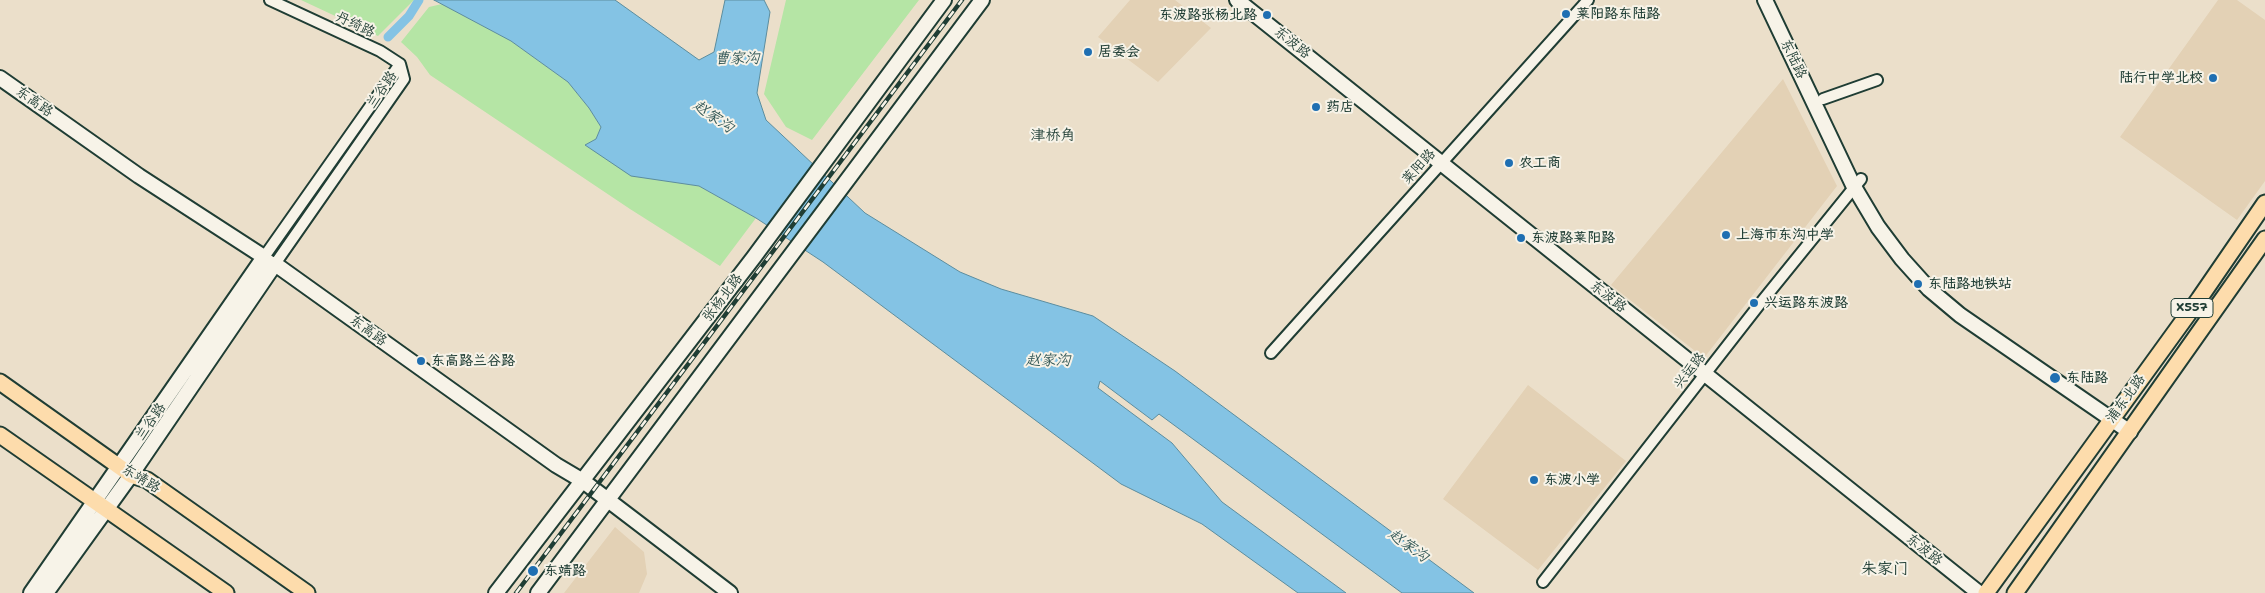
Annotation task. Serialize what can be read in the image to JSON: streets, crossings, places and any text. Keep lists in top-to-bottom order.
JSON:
{
  "streets": {
    "main road": ["X557", "浦东北路", "东靖路"],
    "street": [
      "丹绮路",
      "东波路",
      "东陆路",
      "兰谷路",
      "东高路",
      "莱阳路",
      "张杨北路",
      "兴运路"
    ]
  },
  "crossings": [
    ["丹绮路", "兰谷路"],
    ["东波路", "莱阳路"],
    ["东波路", "兴运路"],
    ["东陆路", "兴运路"],
    ["东陆路", "浦东北路"],
    ["兰谷路", "东高路"],
    ["兰谷路", "东靖路"],
    ["东高路", "张杨北路"]
  ],
  "districts": ["津桥角", "朱家门"],
  "water": ["曹家沟", "赵家沟"],
  "places": [
    "莱阳路东陆路",
    "东波路张杨北路",
    "居委会",
    "陆行中学北校",
    "药店",
    "农工商",
    "上海市东沟中学",
    "东波路莱阳路",
    "东陆路地铁站",
    "兴运路东波路",
    "东高路兰谷路",
    "东陆路",
    "东波小学",
    "东靖路"
  ]
}
